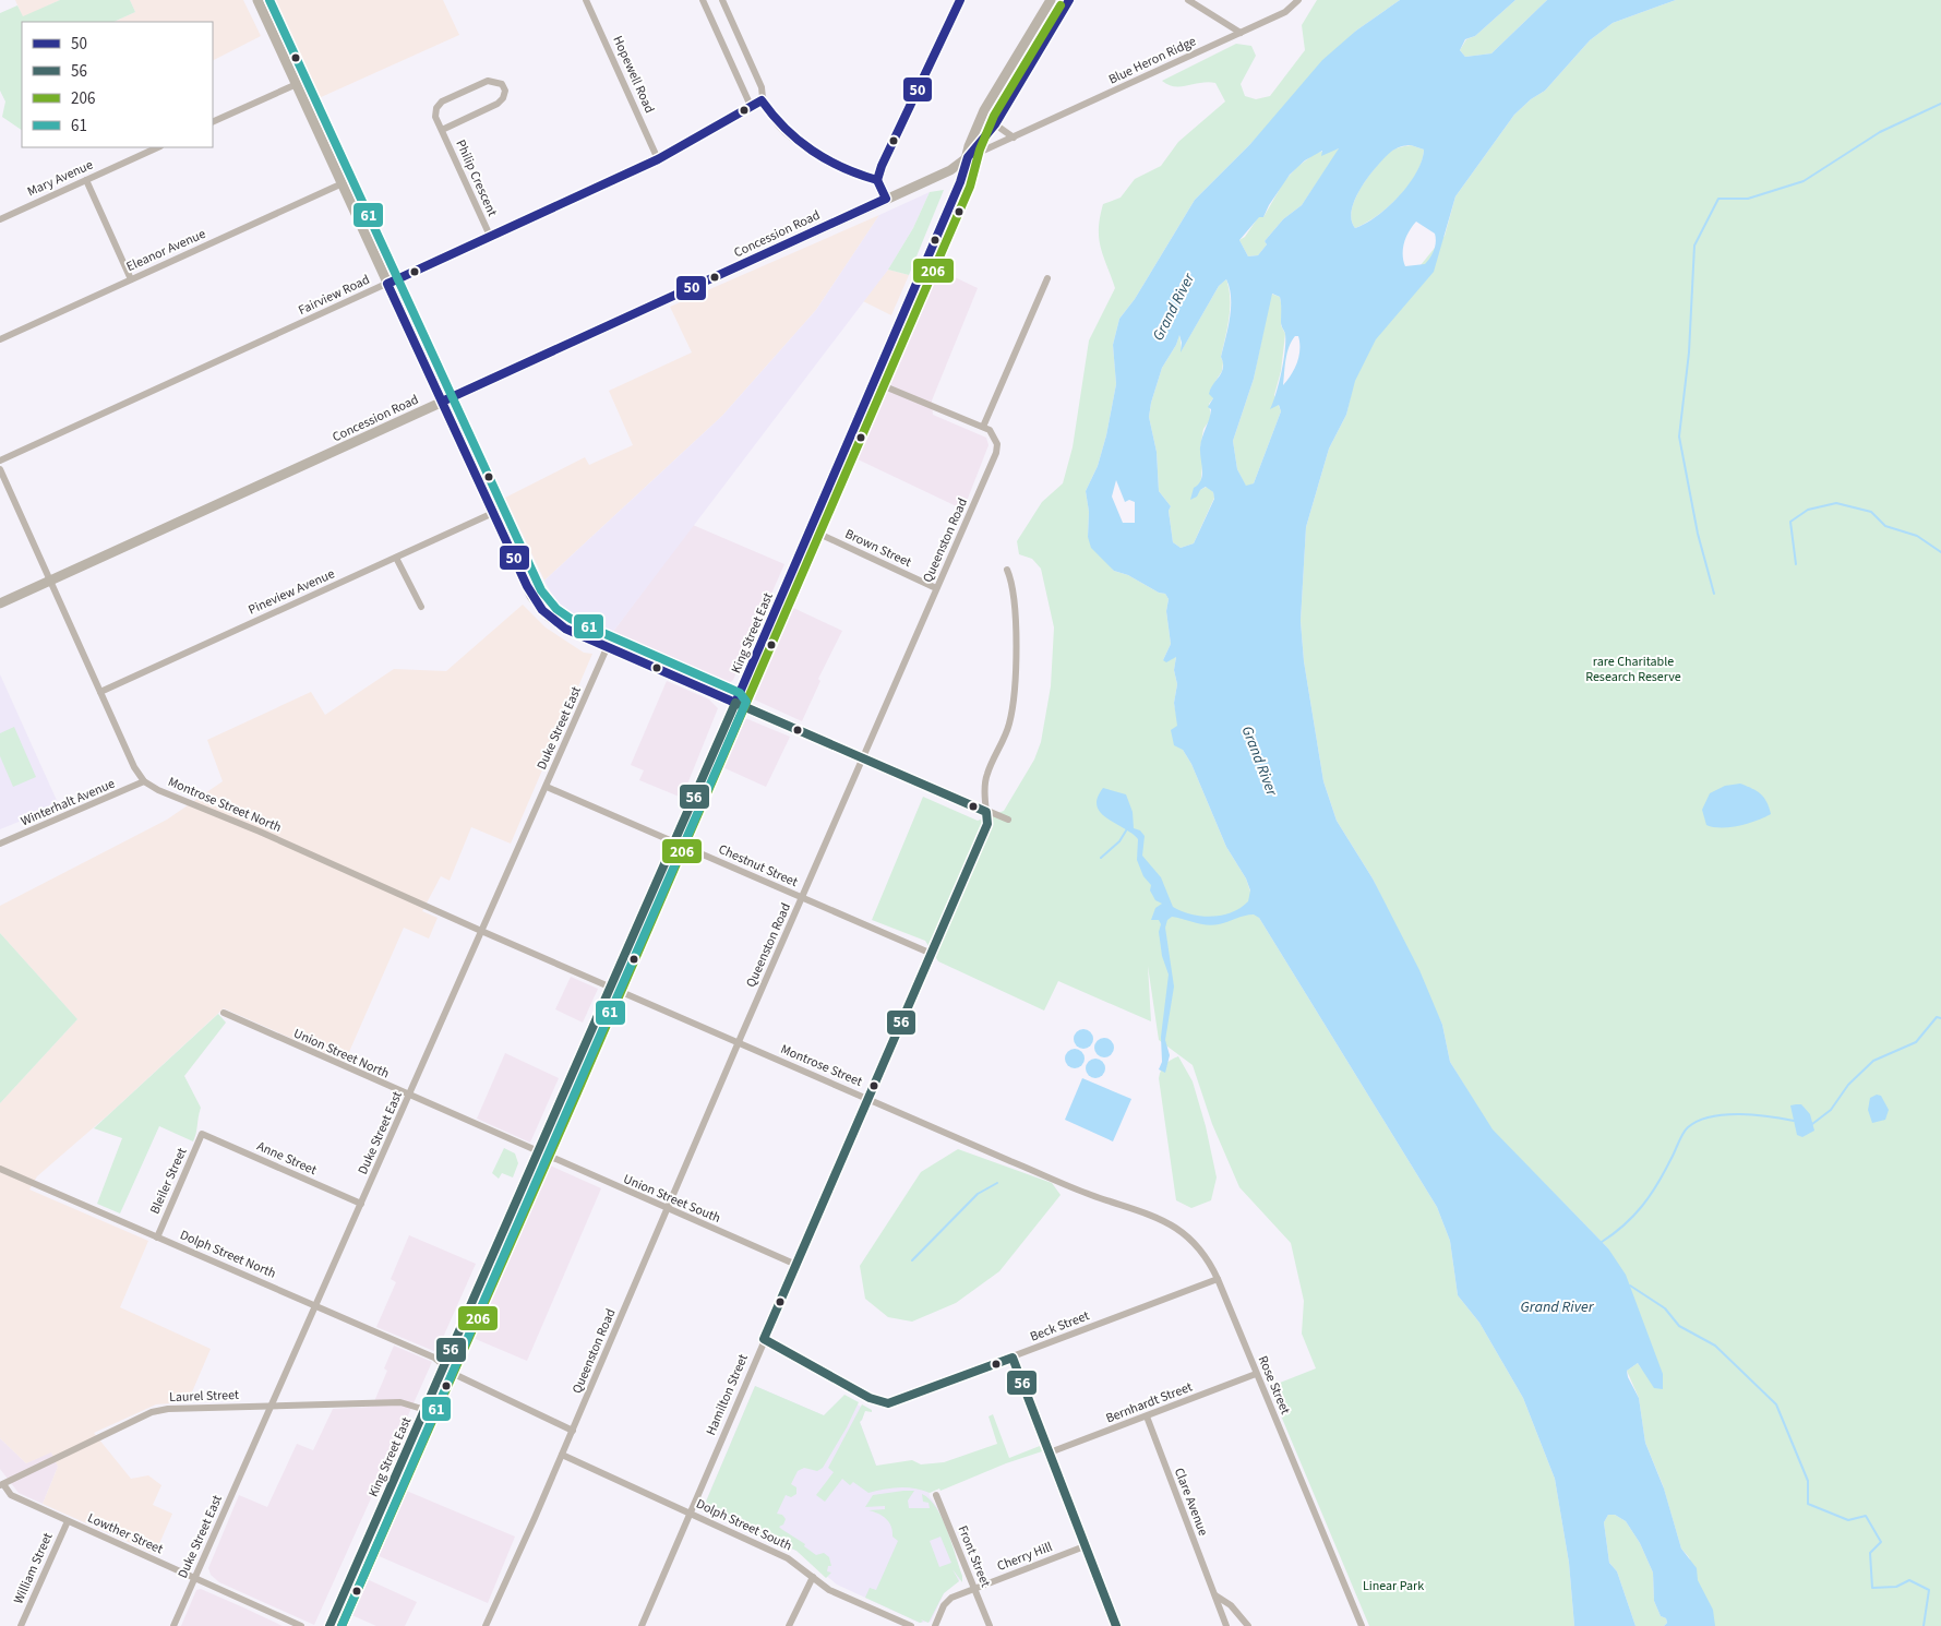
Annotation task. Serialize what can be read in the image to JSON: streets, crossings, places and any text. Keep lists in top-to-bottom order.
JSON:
{
  "streets": {
    "main road": ["Concession Road", "King Street East"],
    "street": [
      "Blue Heron Ridge",
      "Hopewell Road",
      "Mary Avenue",
      "Philip Crescent",
      "Eleanor Avenue",
      "Fairview Road",
      "Queenston Road",
      "Brown Street",
      "Pineview Avenue",
      "Duke Street East",
      "Winterhalt Avenue",
      "Montrose Street North",
      "Chestnut Street",
      "Union Street North",
      "Montrose Street",
      "Anne Street",
      "Bleiler Street",
      "Union Street South",
      "Dolph Street North",
      "Beck Street",
      "Rose Street",
      "Hamilton Street",
      "Laurel Street",
      "Bernhardt Street",
      "Clare Avenue",
      "Dolph Street South",
      "Lowther Street",
      "Front Street",
      "Cherry Hill",
      "William Street"
    ]
  },
  "crossings": [
    ["Blue Heron Ridge", "Concession Road"],
    ["Blue Heron Ridge", "King Street East"],
    ["Hopewell Road", "Fairview Road"],
    ["Philip Crescent", "Fairview Road"],
    ["Concession Road", "King Street East"],
    ["Queenston Road", "Brown Street"],
    ["Queenston Road", "Chestnut Street"],
    ["Queenston Road", "Montrose Street"],
    ["Queenston Road", "Union Street South"],
    ["Queenston Road", "Dolph Street South"],
    ["Brown Street", "King Street East"],
    ["King Street East", "Montrose Street North"],
    ["King Street East", "Chestnut Street"],
    ["King Street East", "Union Street North"],
    ["King Street East", "Montrose Street"],
    ["King Street East", "Union Street South"],
    ["King Street East", "Dolph Street North"],
    ["King Street East", "Laurel Street"],
    ["Duke Street East", "Montrose Street North"],
    ["Duke Street East", "Chestnut Street"],
    ["Duke Street East", "Union Street North"],
    ["Duke Street East", "Anne Street"],
    ["Duke Street East", "Dolph Street North"],
    ["Duke Street East", "Laurel Street"],
    ["Duke Street East", "Lowther Street"],
    ["Winterhalt Avenue", "Montrose Street North"],
    ["Montrose Street North", "Montrose Street"],
    ["Chestnut Street", "Hamilton Street"],
    ["Union Street North", "Union Street South"],
    ["Montrose Street", "Rose Street"],
    ["Montrose Street", "Hamilton Street"],
    ["Anne Street", "Bleiler Street"],
    ["Bleiler Street", "Dolph Street North"],
    ["Union Street South", "Hamilton Street"],
    ["Beck Street", "Rose Street"],
    ["Beck Street", "Hamilton Street"],
    ["Rose Street", "Bernhardt Street"],
    ["Hamilton Street", "Dolph Street South"],
    ["Laurel Street", "Lowther Street"],
    ["Bernhardt Street", "Clare Avenue"],
    ["Lowther Street", "William Street"],
    ["Front Street", "Cherry Hill"]
  ],
  "water": ["Grand River"],
  "parks": ["rare Charitable Research Reserve", "Linear Park"],
  "lines": [
    "transit line 50",
    "transit line 61",
    "transit line 206",
    "transit line 56"
  ],
  "legend": [
    "50",
    "56",
    "206",
    "61"
  ]
}
